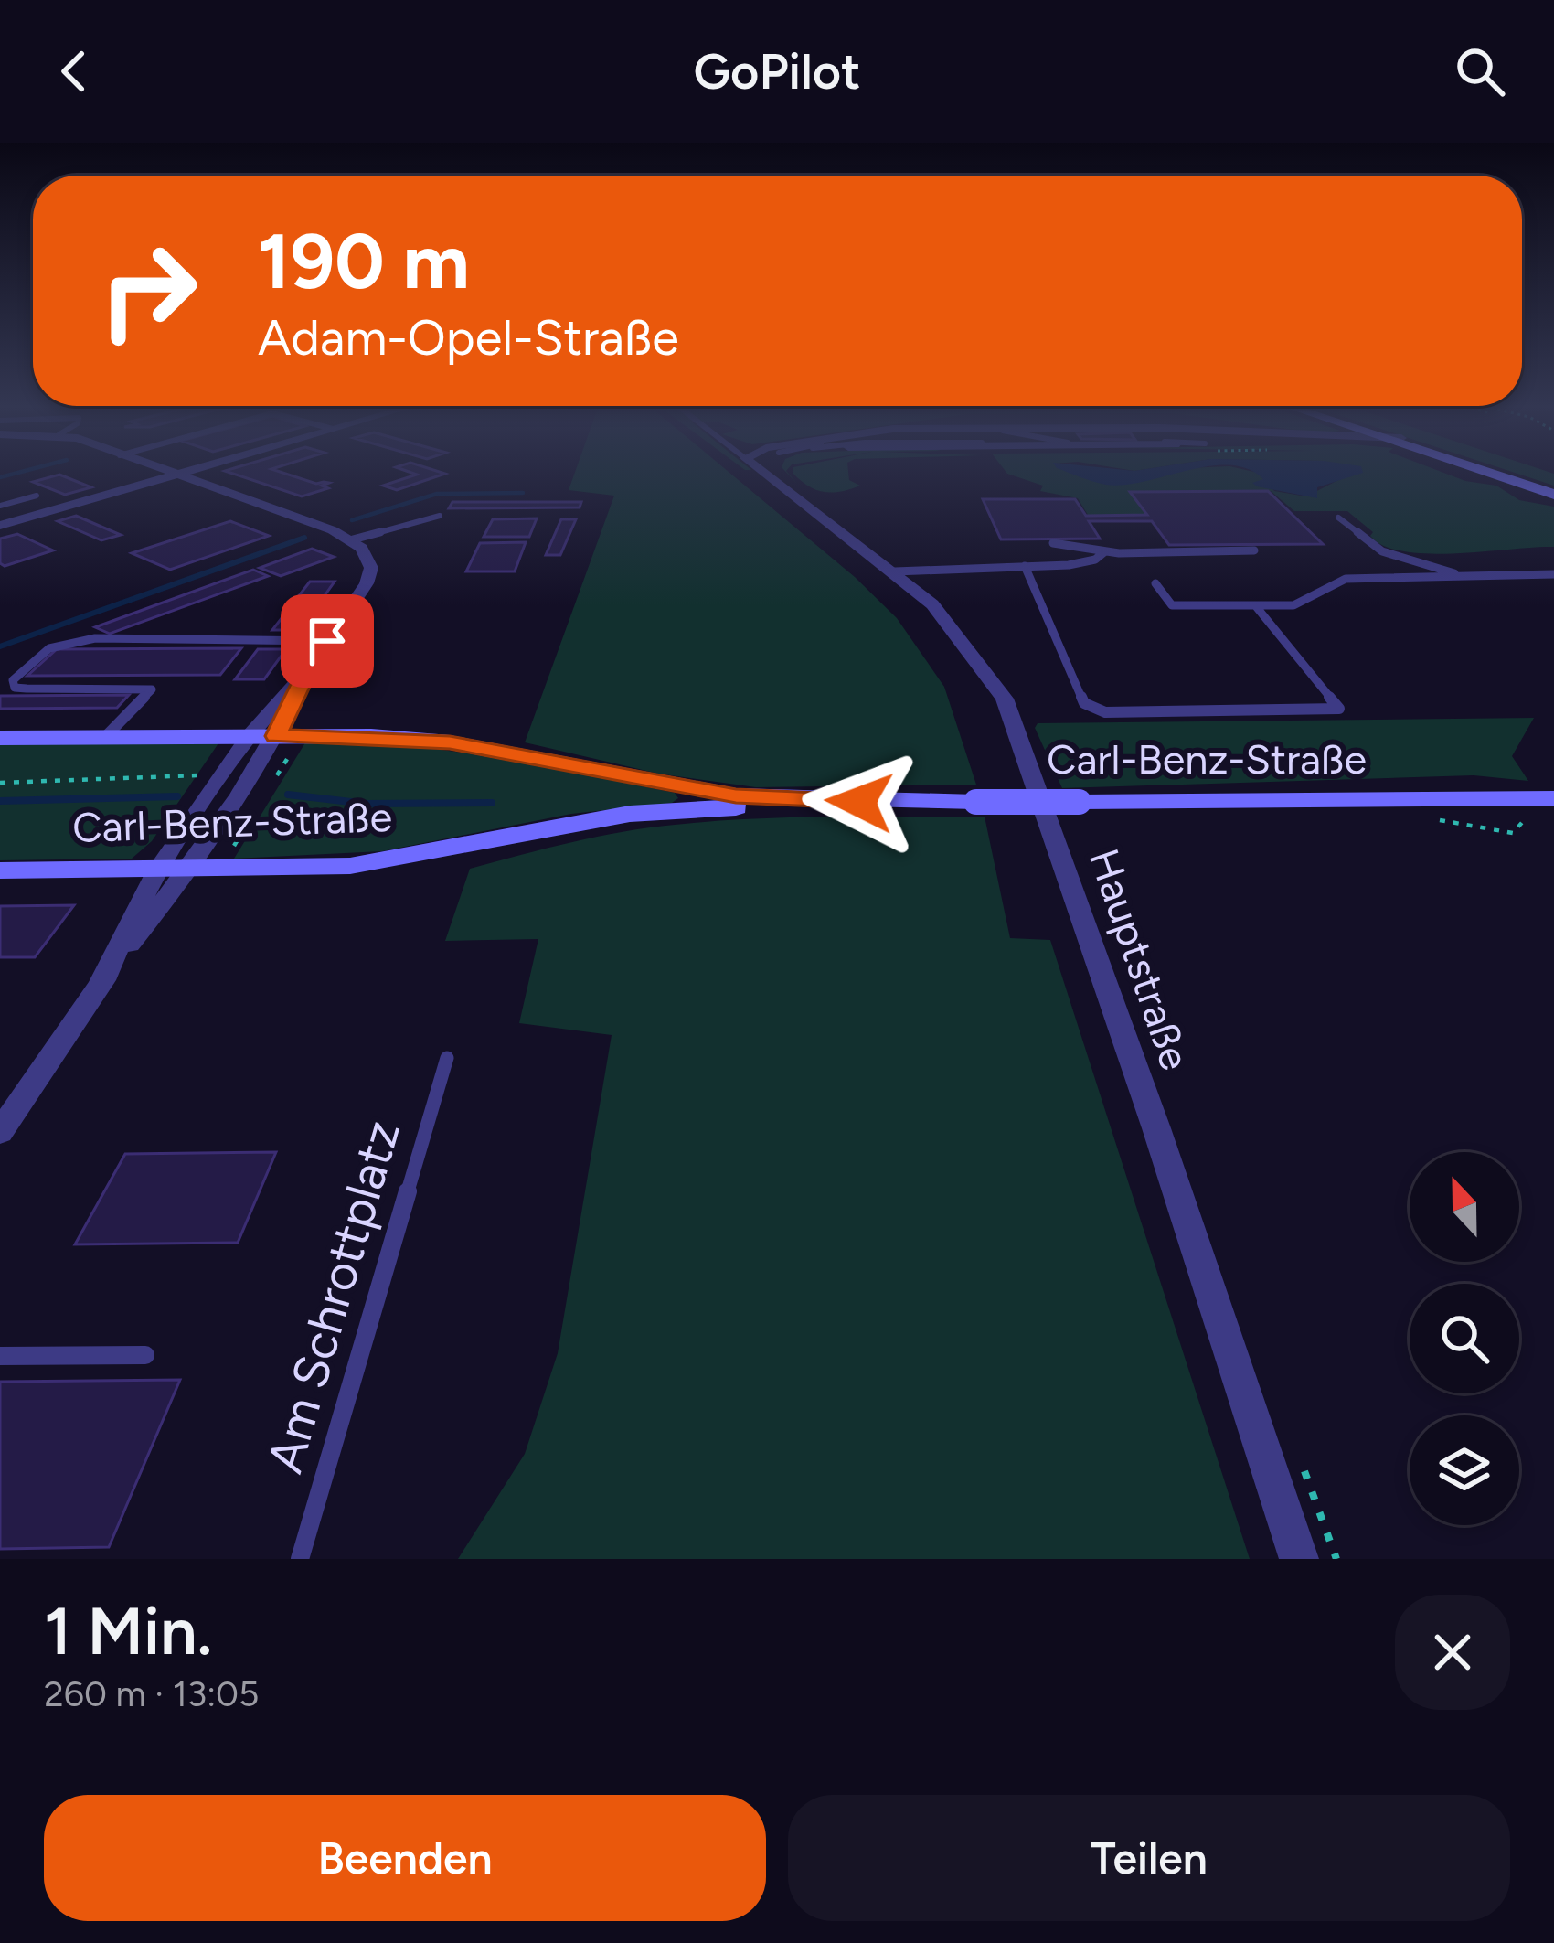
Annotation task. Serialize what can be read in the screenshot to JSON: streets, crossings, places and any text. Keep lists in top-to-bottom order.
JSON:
{
  "streets": {
    "street": ["Carl-Benz-Straße", "Hauptstraße"],
    "lane": ["Am Schrottplatz"]
  },
  "north": "top",
  "page": {
    "header": "GoPilot",
    "turn": ["190 m", "Adam-Opel-Straße"],
    "heading": ["1 Min.", "260 m · 13:05"],
    "buttons": ["Beenden", "Teilen"]
  }
}
